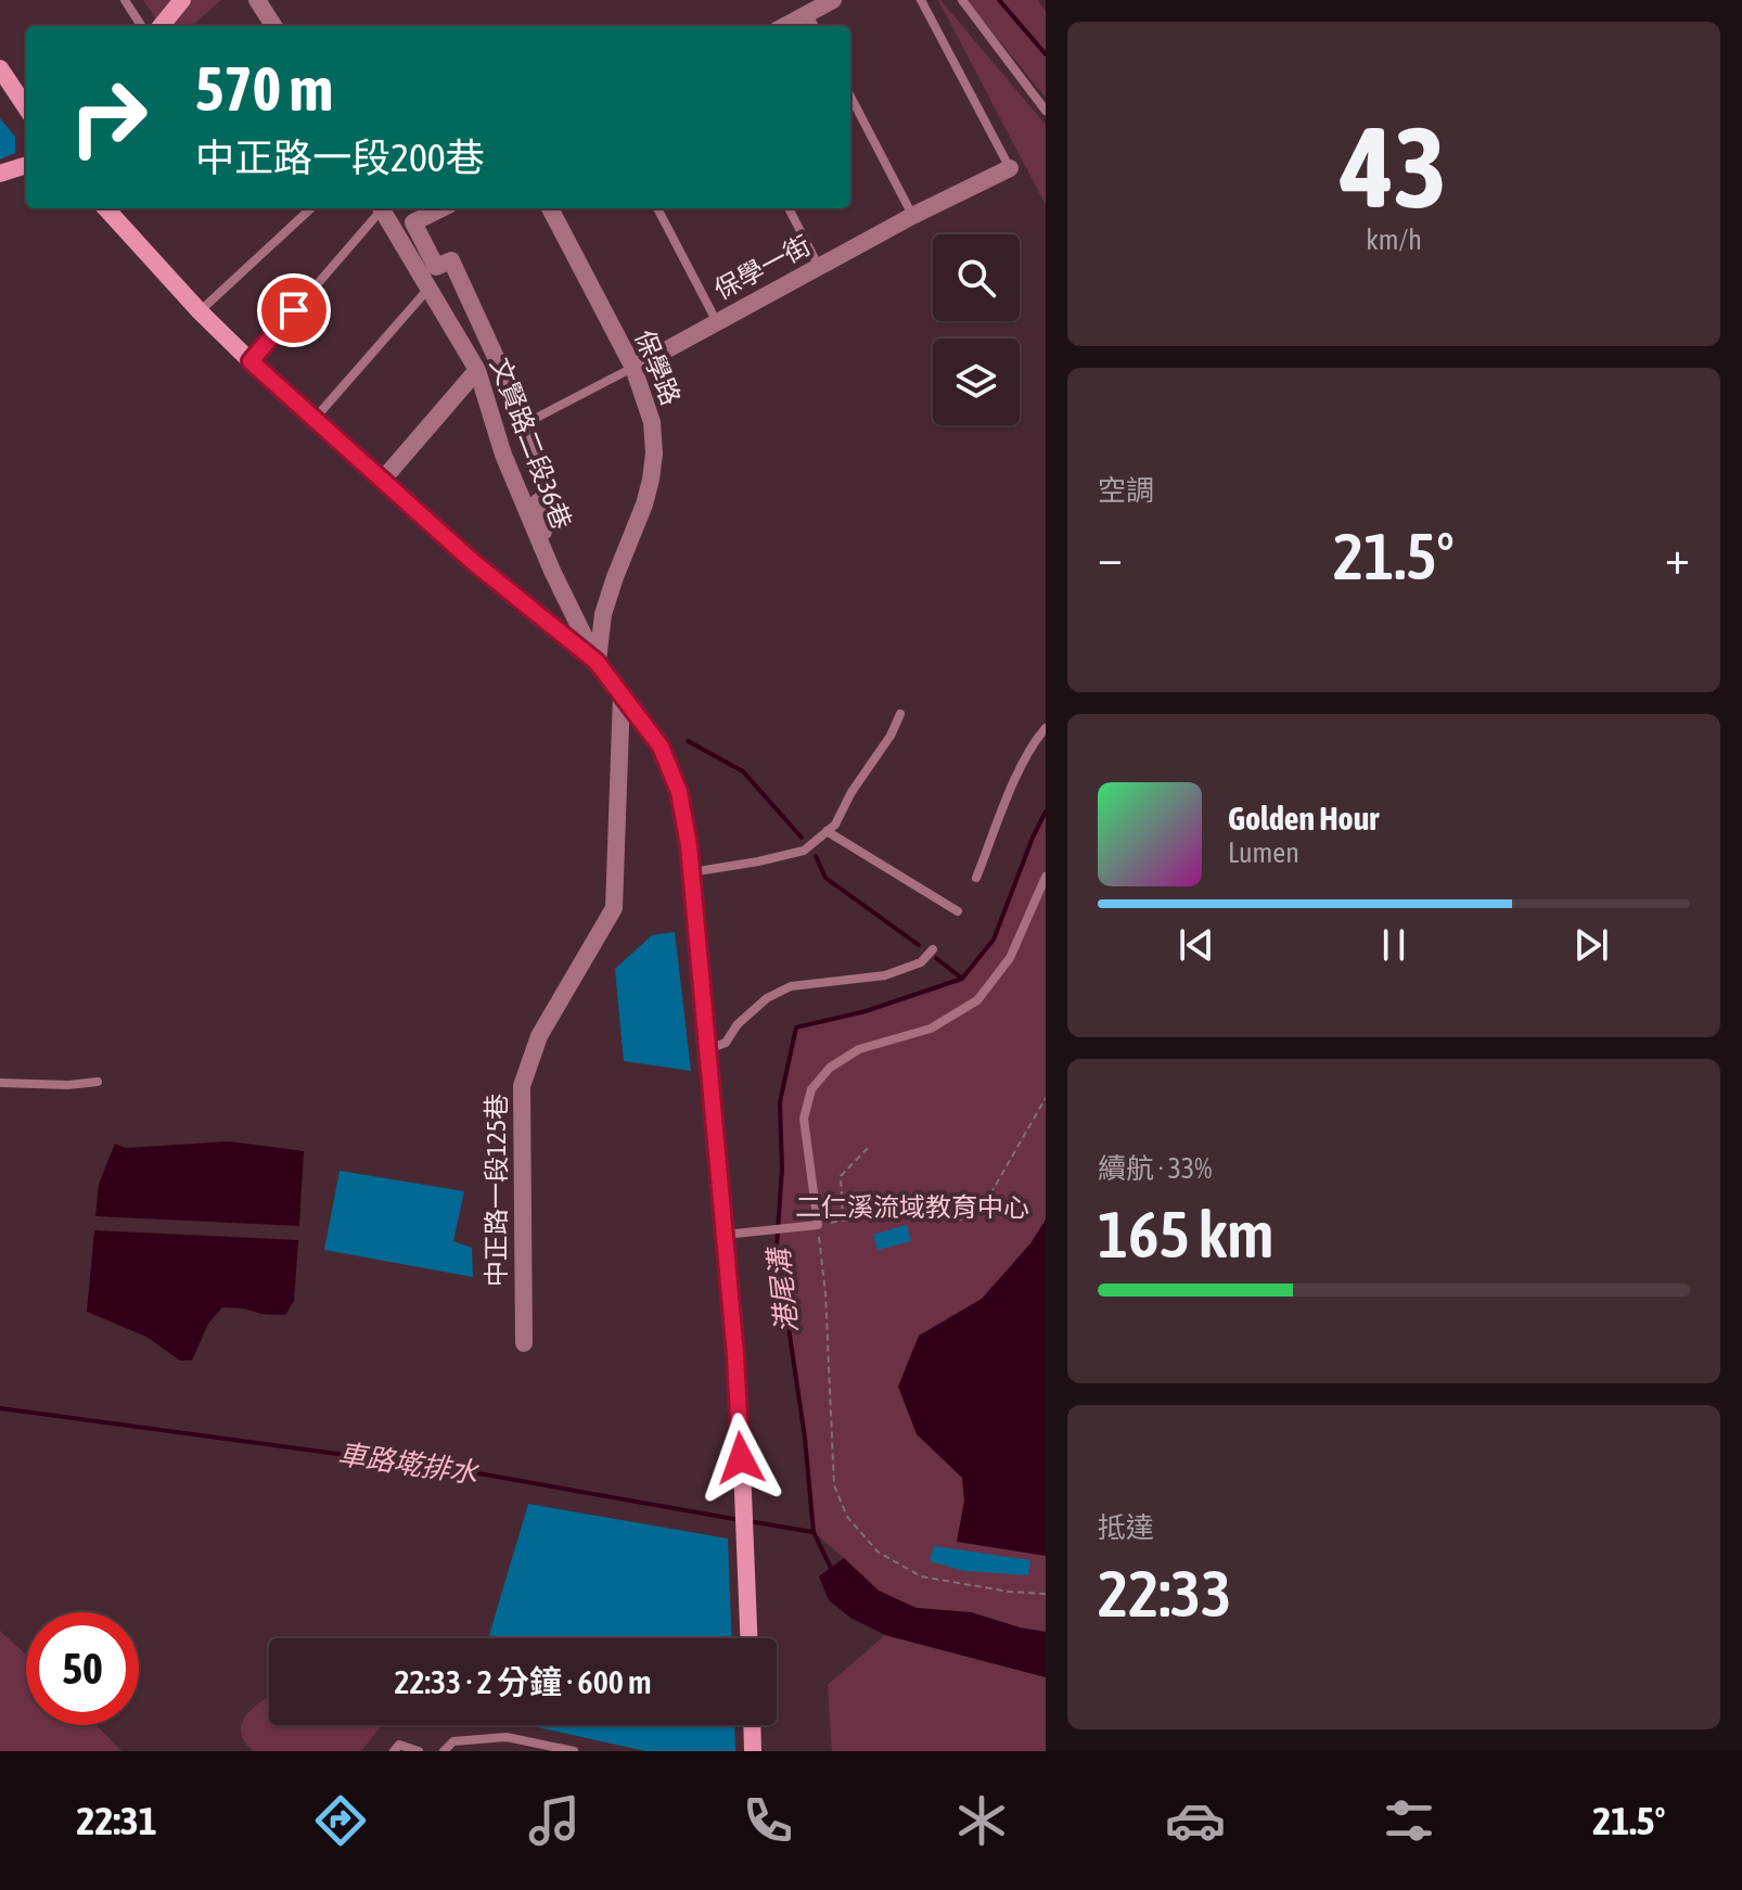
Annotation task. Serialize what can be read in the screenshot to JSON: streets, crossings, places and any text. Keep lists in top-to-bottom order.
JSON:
{
  "streets": {
    "street": [
      "保學一街",
      "保學路",
      "文賢路二段36巷",
      "中正路一段125巷"
    ]
  },
  "crossings": [
    ["保學一街", "保學路"],
    ["保學路", "文賢路二段36巷"]
  ],
  "water": ["港尾溝", "車路墘排水"],
  "parks": ["二仁溪流域教育中心"],
  "page": {
    "tile": [
      ["43", "km/h"],
      "空調",
      ["續航 · 33%", "165 km"],
      ["抵達", "22:33"]
    ],
    "turn": ["570 m", "中正路一段200巷"],
    "heat": ["−", "21.5°", "+"],
    "song": ["Golden Hour", "Lumen"],
    "limit": "50",
    "trip": "22:33 · 2 分鐘 · 600 m",
    "tabs": ["22:31", "21.5°"]
  }
}
